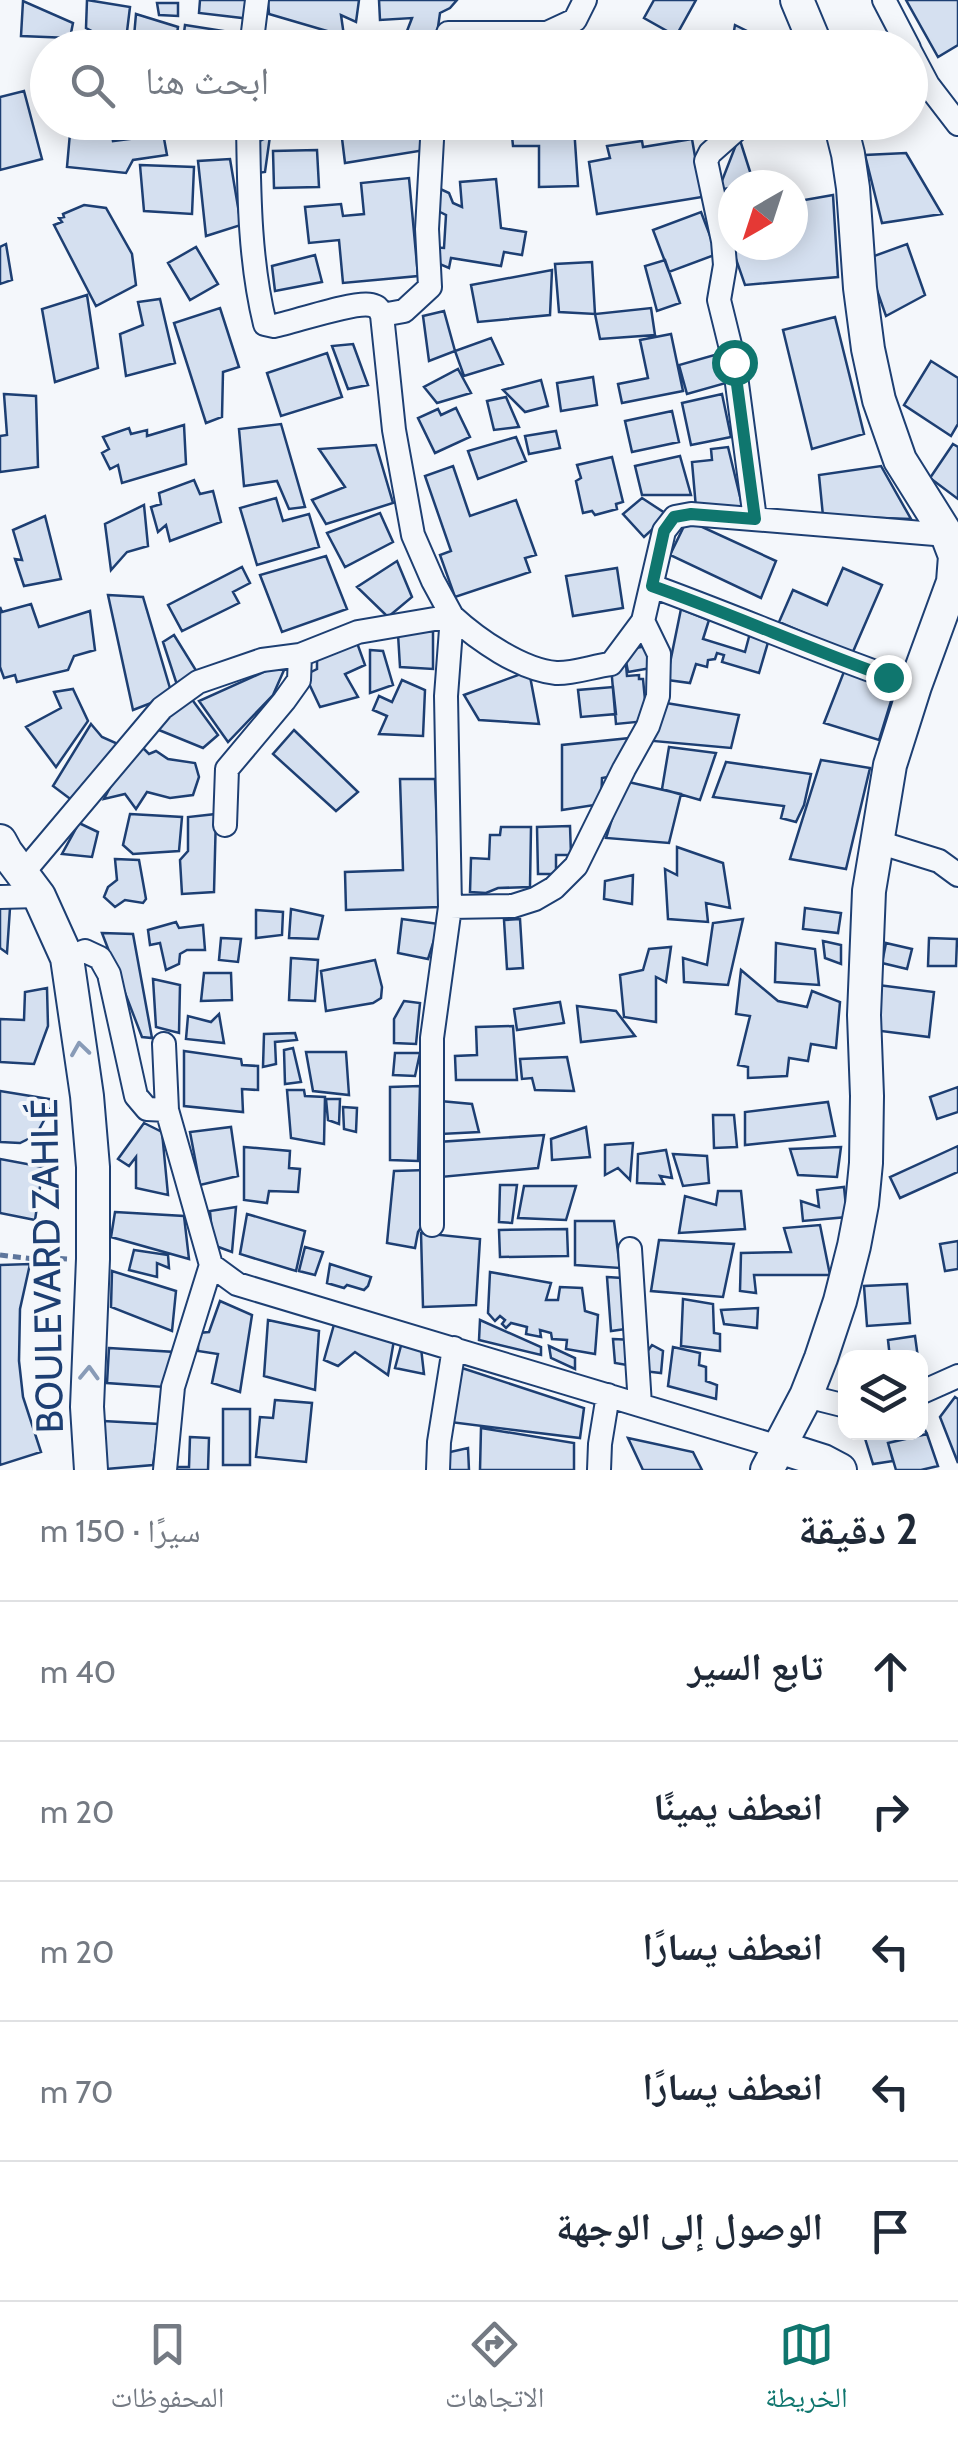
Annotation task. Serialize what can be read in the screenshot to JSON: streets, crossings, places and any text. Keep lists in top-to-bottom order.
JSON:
{
  "streets": {
    "street": ["BOULEVARD ZAHLÉ"]
  },
  "north": "bottom left",
  "page": {
    "search": "ابحث هنا",
    "heading": ["2 دقيقة", "سيرًا · 150 m"],
    "list": [
      ["تابع السير", "40 m"],
      ["انعطف يمينًا", "20 m"],
      ["انعطف يسارًا", "20 m"],
      ["انعطف يسارًا", "70 m"],
      "الوصول إلى الوجهة"
    ],
    "nav": ["الخريطة", "الاتجاهات", "المحفوظات"]
  }
}
